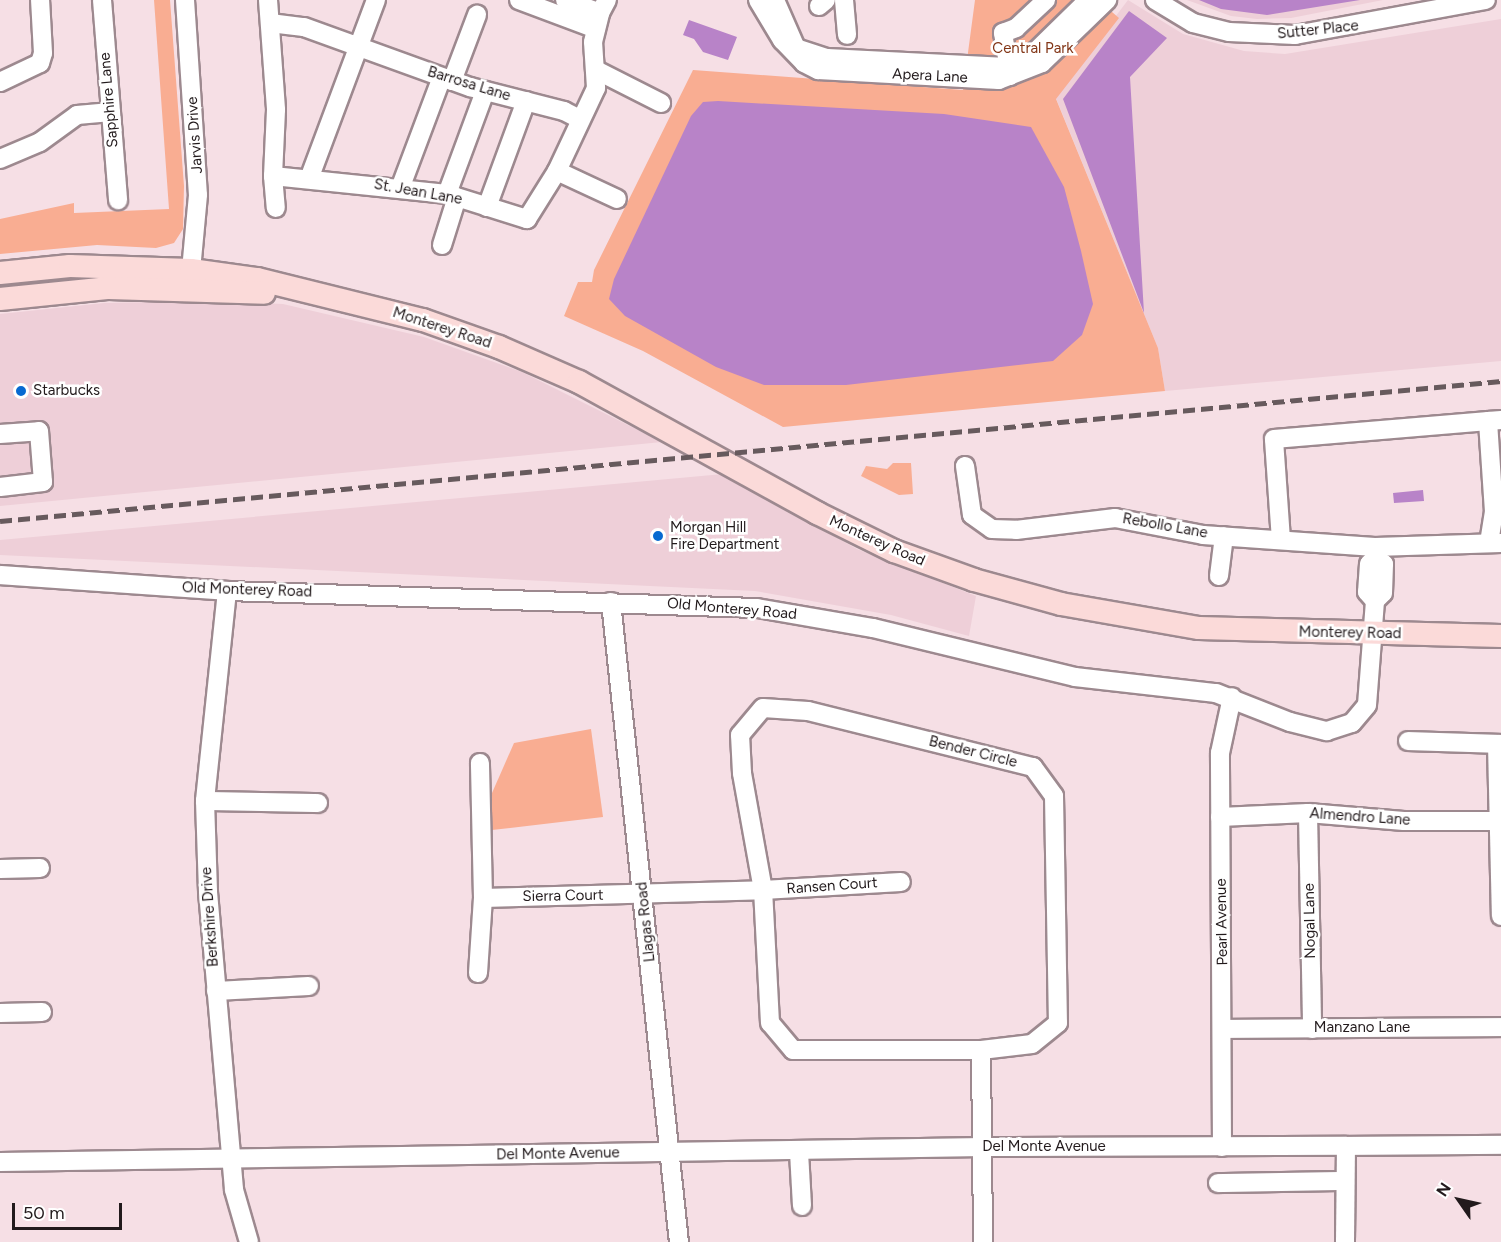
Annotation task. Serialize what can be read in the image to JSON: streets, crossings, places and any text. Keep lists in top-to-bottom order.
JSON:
{
  "streets": {
    "main road": ["Monterey Road"],
    "street": [
      "Sutter Place",
      "Apera Lane",
      "Barrosa Lane",
      "Sapphire Lane",
      "Jarvis Drive",
      "St. Jean Lane",
      "Rebollo Lane",
      "Old Monterey Road",
      "Bender Circle",
      "Almendro Lane",
      "Ransen Court",
      "Sierra Court",
      "Berkshire Drive",
      "Nogal Lane",
      "Llagas Road",
      "Pearl Avenue",
      "Manzano Lane",
      "Del Monte Avenue"
    ]
  },
  "crossings": [
    ["Barrosa Lane", "St. Jean Lane"],
    ["Jarvis Drive", "Monterey Road"],
    ["Monterey Road", "Old Monterey Road"],
    ["Old Monterey Road", "Berkshire Drive"],
    ["Old Monterey Road", "Llagas Road"],
    ["Old Monterey Road", "Pearl Avenue"],
    ["Bender Circle", "Ransen Court"],
    ["Almendro Lane", "Nogal Lane"],
    ["Almendro Lane", "Pearl Avenue"],
    ["Sierra Court", "Llagas Road"],
    ["Berkshire Drive", "Del Monte Avenue"],
    ["Nogal Lane", "Manzano Lane"],
    ["Llagas Road", "Del Monte Avenue"],
    ["Pearl Avenue", "Manzano Lane"],
    ["Pearl Avenue", "Del Monte Avenue"]
  ],
  "parks": ["Central Park"],
  "places": ["Starbucks", "Morgan Hill Fire Department"],
  "scale_bar": "50 m",
  "north": "top left"
}
